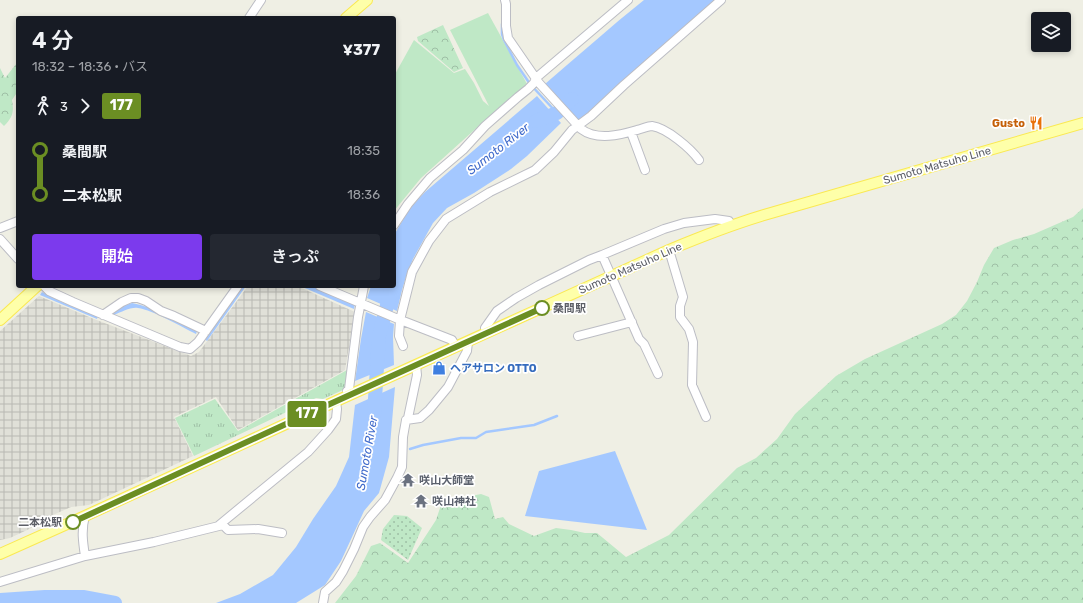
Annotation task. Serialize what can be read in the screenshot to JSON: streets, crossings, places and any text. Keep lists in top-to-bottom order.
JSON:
{
  "streets": {
    "main road": ["Sumoto Matsuho Line"]
  },
  "water": ["Sumoto River"],
  "places": {
    "restaurant": ["Gusto"],
    "other": ["桑間駅", "二本松駅"],
    "shop": ["ヘアサロン OTTO"],
    "temple": ["咲山大師堂", "咲山神社"]
  },
  "lines": ["bus line 177"],
  "page": {
    "on_map": "177",
    "heading": ["4 分", "18:32 – 18:36 · バス", "¥377"],
    "legs": ["3", "177"],
    "list": [
      {
        "name": "桑間駅",
        "value": "18:35"
      },
      {
        "name": "二本松駅",
        "value": "18:36"
      }
    ],
    "buttons": ["開始", "きっぷ"]
  }
}
